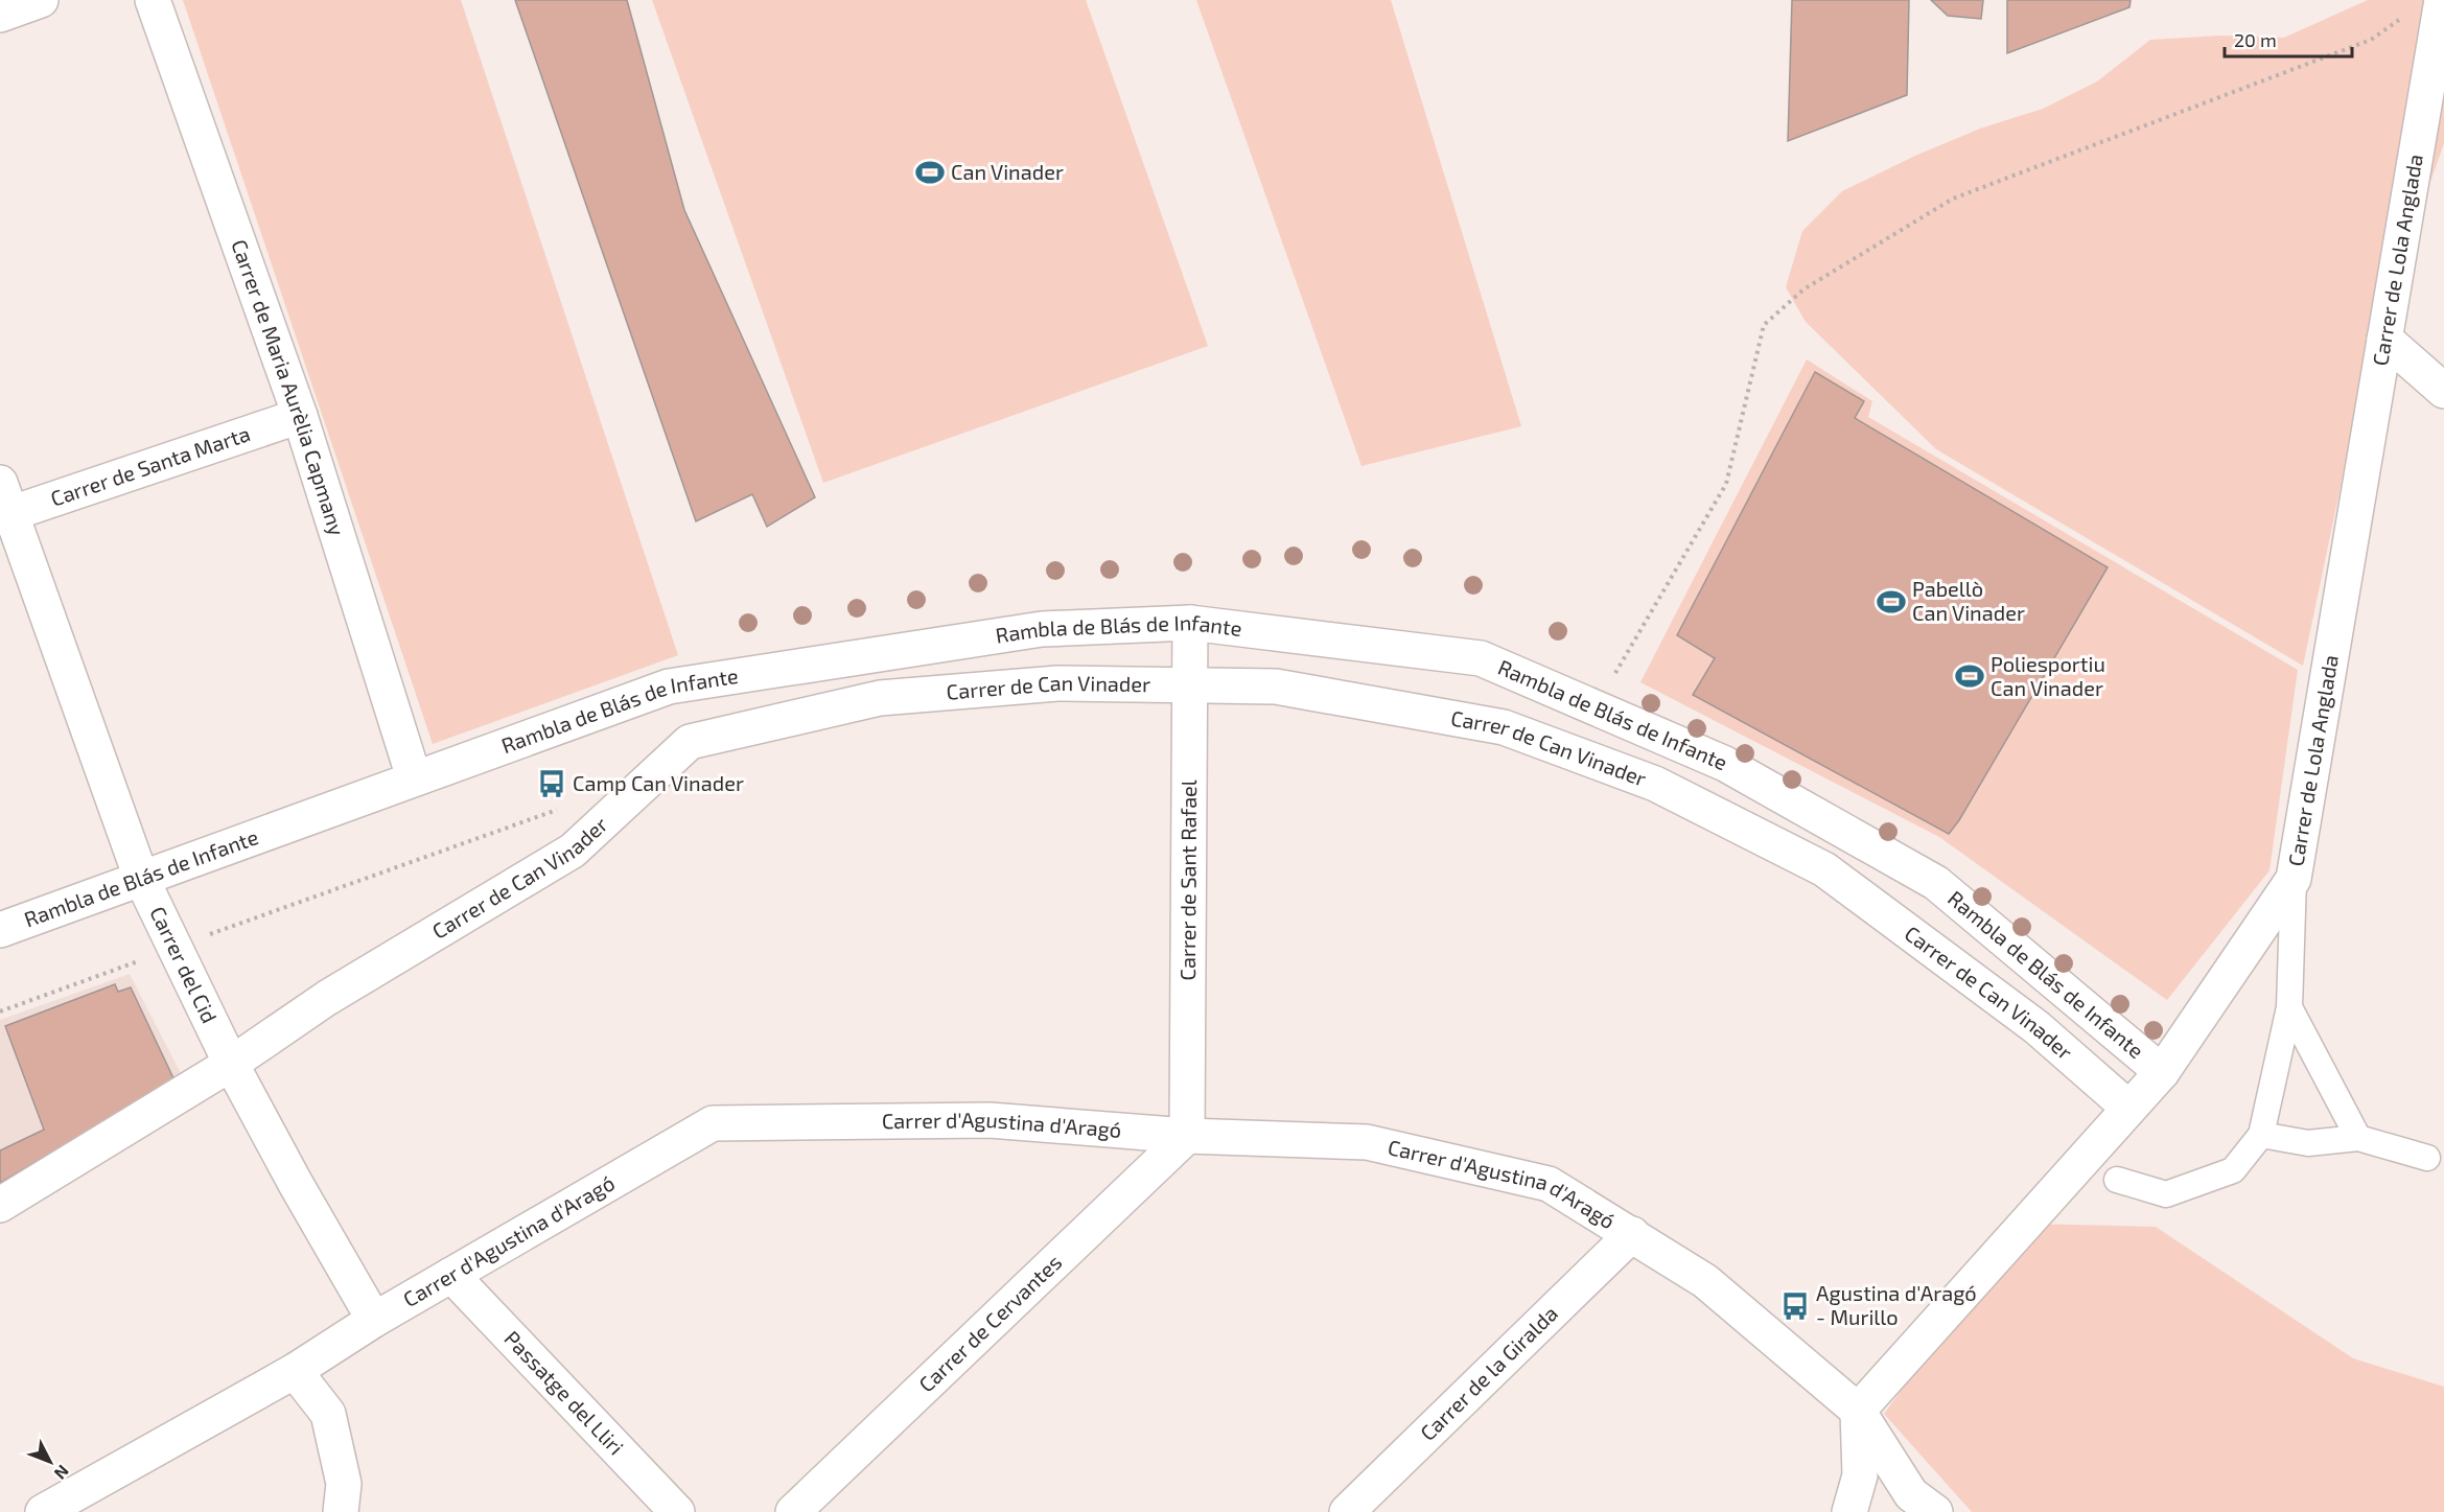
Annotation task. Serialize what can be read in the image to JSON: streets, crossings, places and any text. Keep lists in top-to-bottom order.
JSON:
{
  "streets": {
    "street": [
      "Carrer de Lola Anglada",
      "Carrer de Maria Aurèlia Capmany",
      "Carrer de Santa Marta",
      "Rambla de Blás de Infante",
      "Carrer de Can Vinader",
      "Carrer de Sant Rafael",
      "Carrer del Cid",
      "Carrer d'Agustina d'Aragó",
      "Carrer de Cervantes",
      "Carrer de la Giralda",
      "Passatge del Lliri"
    ]
  },
  "crossings": [
    ["Carrer de Lola Anglada", "Rambla de Blás de Infante"],
    ["Carrer de Lola Anglada", "Carrer de Can Vinader"],
    ["Carrer de Lola Anglada", "Carrer d'Agustina d'Aragó"],
    ["Carrer de Maria Aurèlia Capmany", "Carrer de Santa Marta"],
    ["Carrer de Maria Aurèlia Capmany", "Rambla de Blás de Infante"],
    ["Carrer de Santa Marta", "Carrer del Cid"],
    ["Rambla de Blás de Infante", "Carrer de Sant Rafael"],
    ["Rambla de Blás de Infante", "Carrer del Cid"],
    ["Carrer de Can Vinader", "Carrer de Sant Rafael"],
    ["Carrer de Can Vinader", "Carrer del Cid"],
    ["Carrer de Sant Rafael", "Carrer d'Agustina d'Aragó"],
    ["Carrer de Sant Rafael", "Carrer de Cervantes"],
    ["Carrer del Cid", "Carrer d'Agustina d'Aragó"],
    ["Carrer d'Agustina d'Aragó", "Carrer de Cervantes"],
    ["Carrer d'Agustina d'Aragó", "Carrer de la Giralda"],
    ["Carrer d'Agustina d'Aragó", "Passatge del Lliri"]
  ],
  "places": {
    "sports": ["Can Vinader", "Pabellò Can Vinader", "Poliesportiu Can Vinader"],
    "bus stop": ["Camp Can Vinader", "Agustina d'Aragó - Murillo"]
  },
  "scale_bar": "20 m",
  "north": "bottom right"
}
